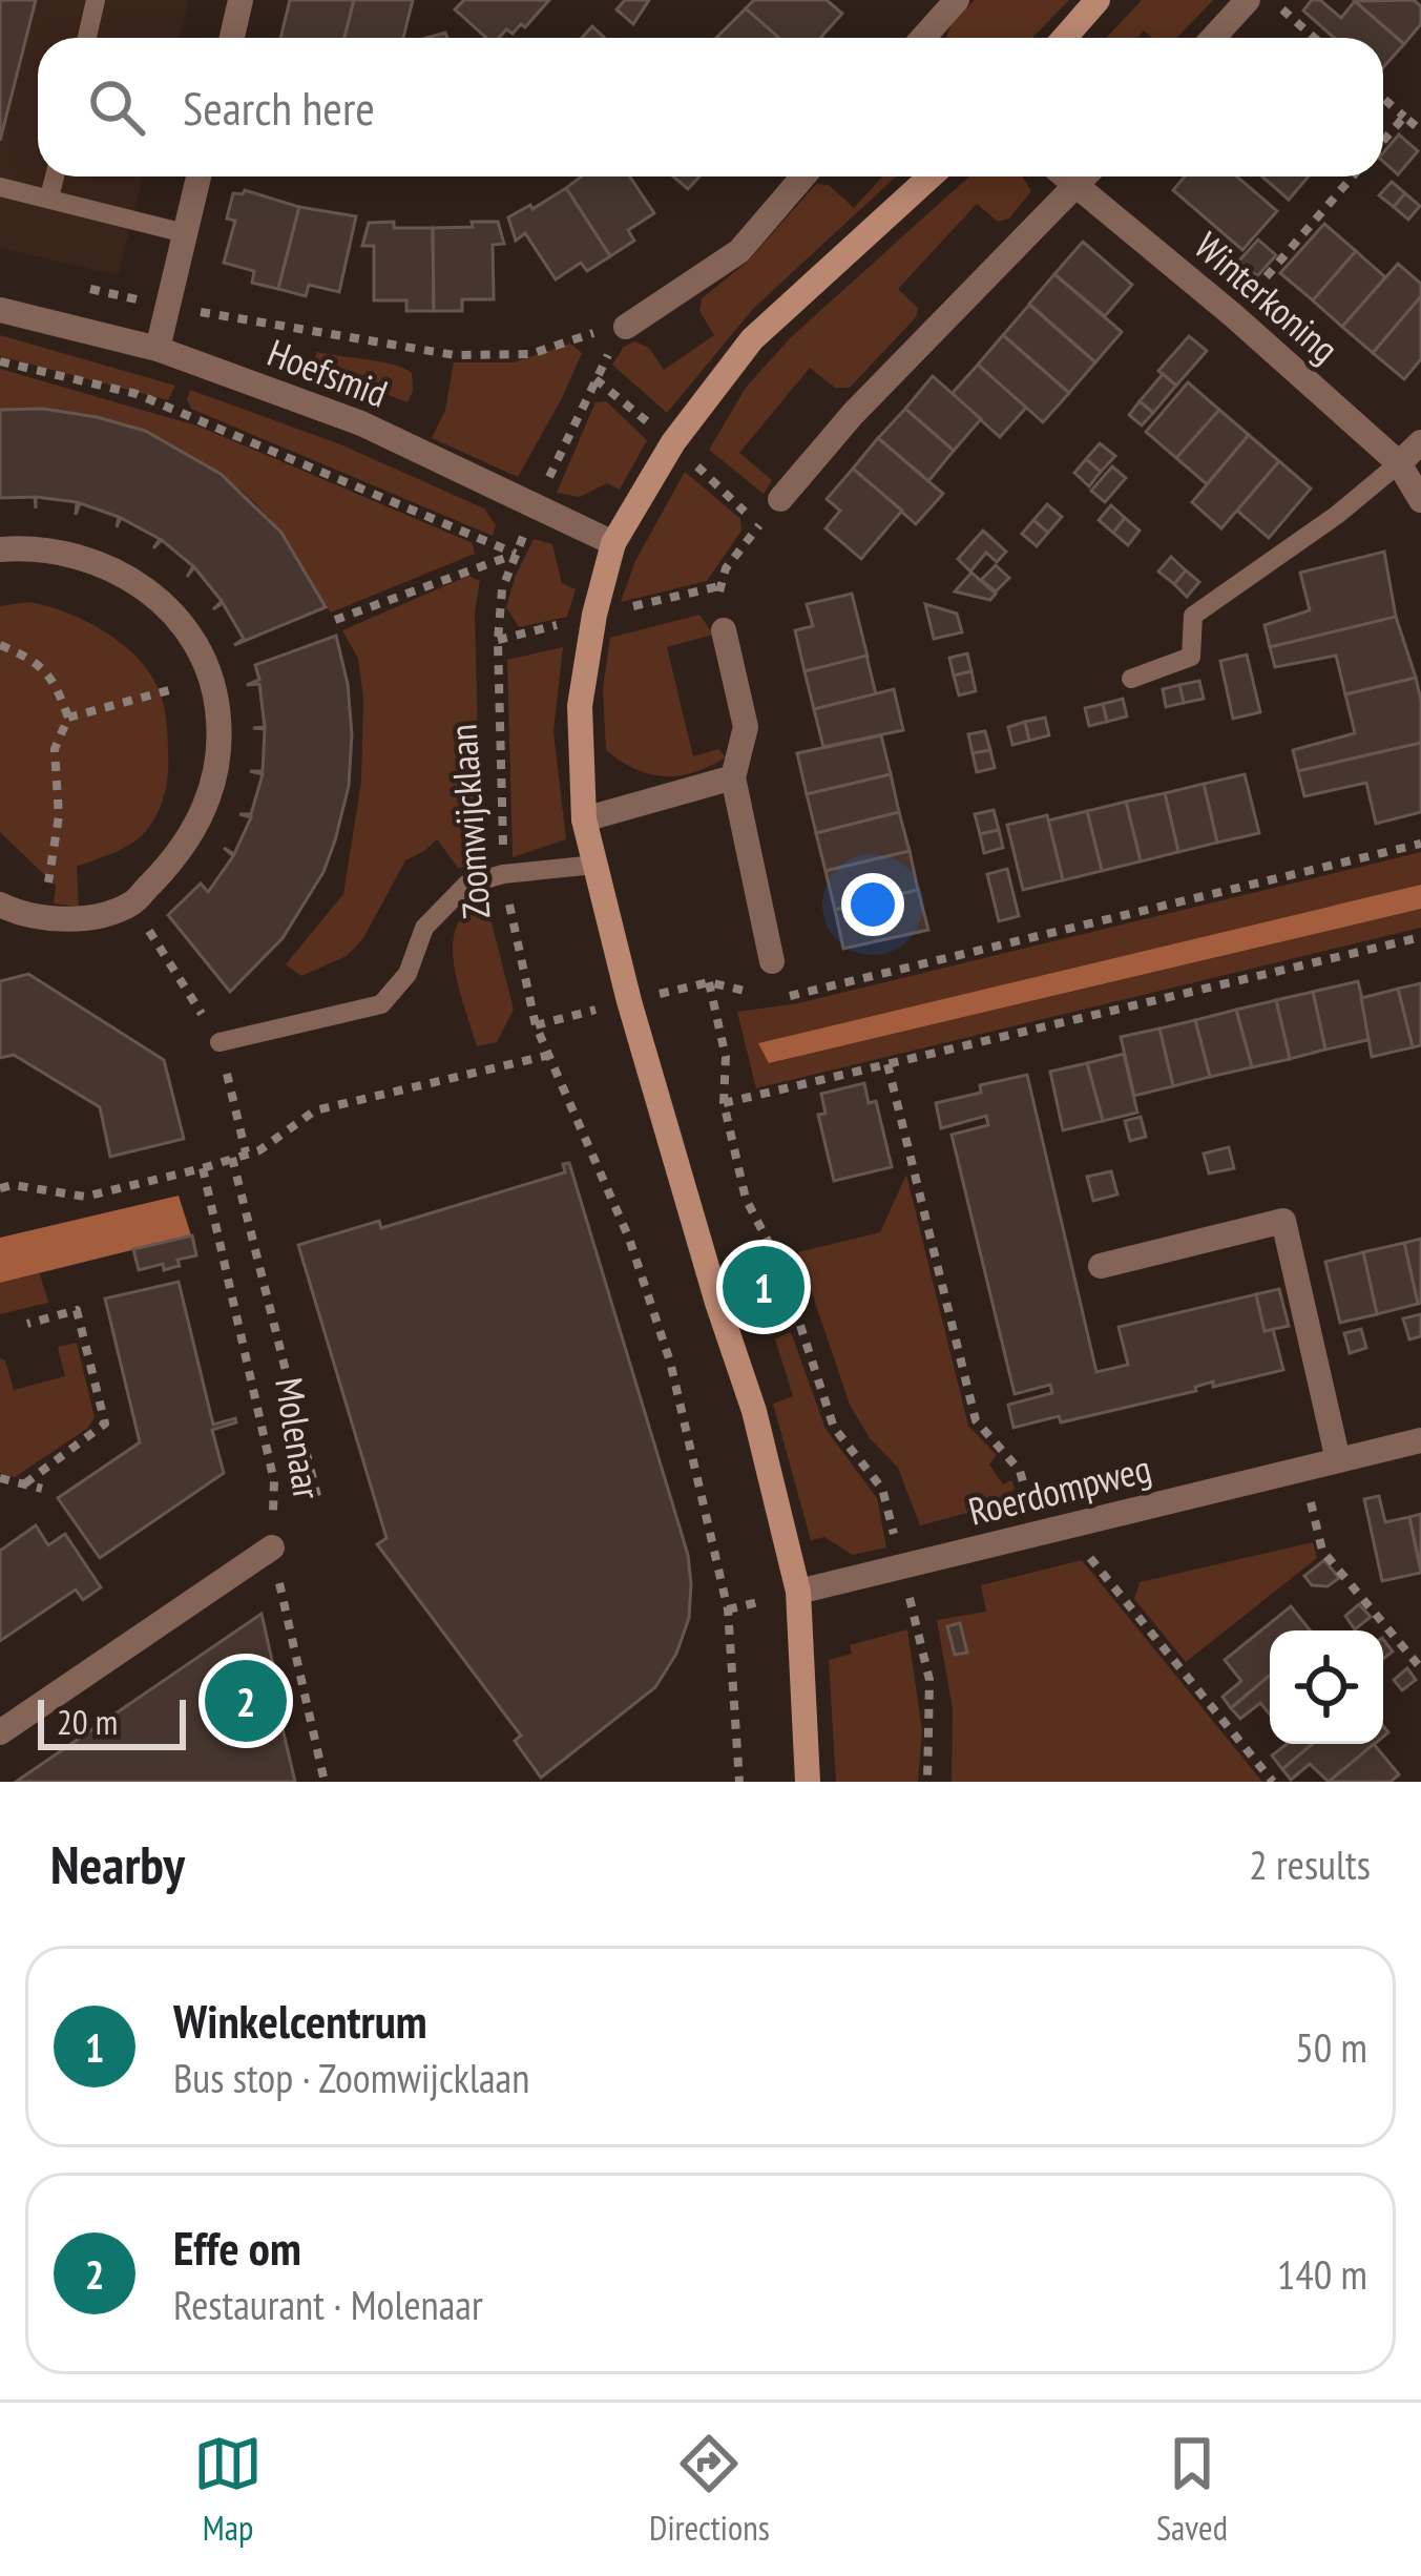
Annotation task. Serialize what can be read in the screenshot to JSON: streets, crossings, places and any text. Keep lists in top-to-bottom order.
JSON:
{
  "streets": {
    "street": [
      "Winterkoning",
      "Hoefsmid",
      "Molenaar",
      "Roerdompweg"
    ],
    "path": ["Zoomwijcklaan"]
  },
  "crossings": [
    ["Hoefsmid", "Zoomwijcklaan"]
  ],
  "scale_bar": "20 m",
  "page": {
    "search": "Search here",
    "pins": ["1", "2"],
    "scale": "20 m",
    "heading": ["Nearby", "2 results"],
    "list": [
      {
        "mark": "1",
        "name": "Winkelcentrum",
        "note": "Bus stop · Zoomwijcklaan",
        "value": "50 m"
      },
      {
        "mark": "2",
        "name": "Effe om",
        "note": "Restaurant · Molenaar",
        "value": "140 m"
      }
    ],
    "nav": ["Map", "Directions", "Saved"]
  }
}
